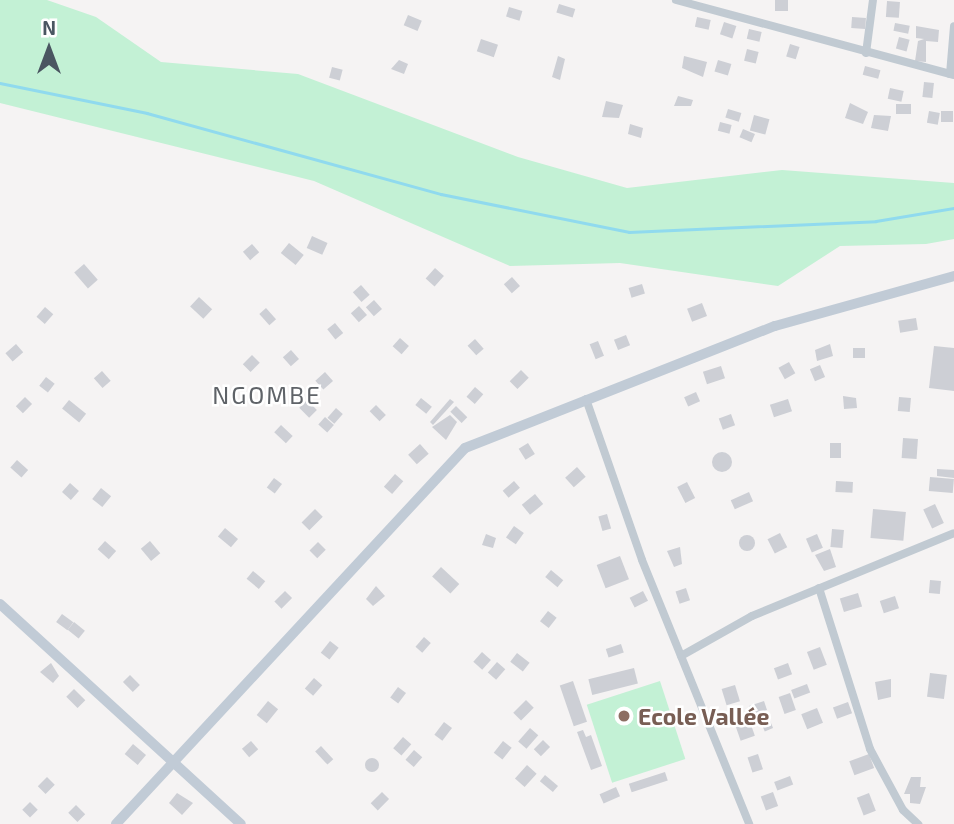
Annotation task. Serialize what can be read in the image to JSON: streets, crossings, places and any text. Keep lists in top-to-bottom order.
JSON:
{
  "districts": ["NGOMBE"],
  "places": ["Ecole Vallée"],
  "north": "top"
}
